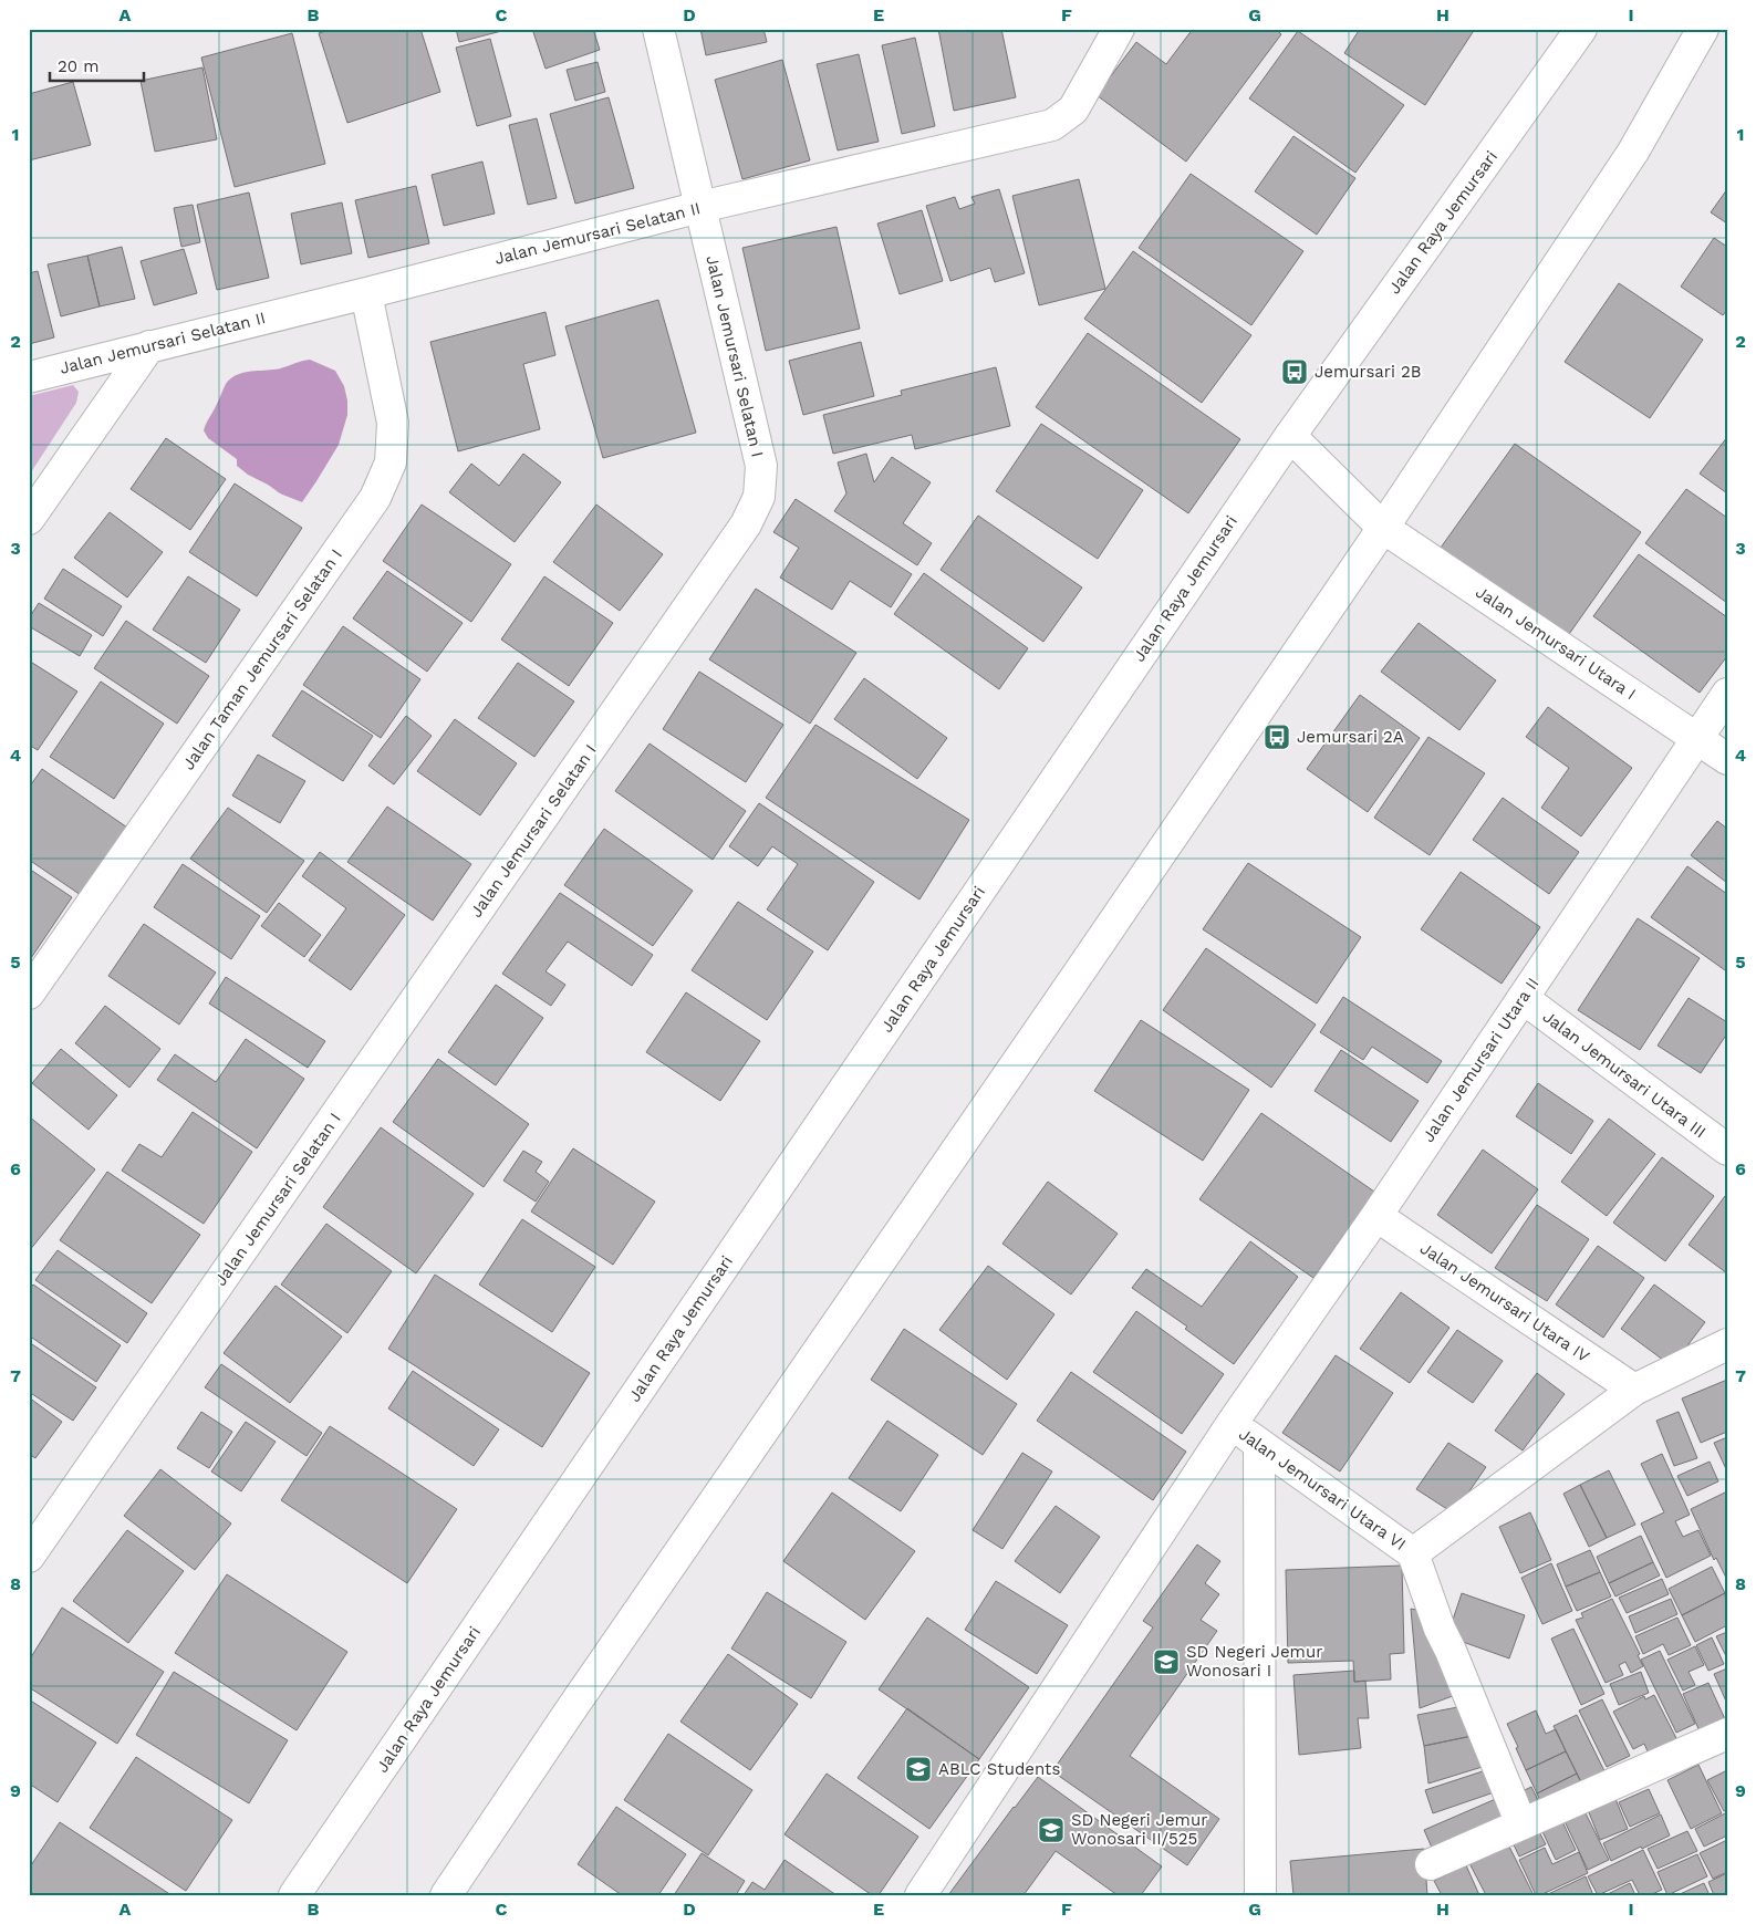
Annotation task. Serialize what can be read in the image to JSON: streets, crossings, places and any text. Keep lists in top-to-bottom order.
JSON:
{
  "streets": {
    "street": [
      "Jalan Raya Jemursari",
      "Jalan Jemursari Selatan II",
      "Jalan Jemursari Selatan I",
      "Jalan Jemursari Utara I",
      "Jalan Taman Jemursari Selatan I",
      "Jalan Jemursari Utara II",
      "Jalan Jemursari Utara III",
      "Jalan Jemursari Utara IV",
      "Jalan Jemursari Utara VI"
    ]
  },
  "crossings": [
    ["Jalan Raya Jemursari", "Jalan Jemursari Utara I"],
    ["Jalan Jemursari Selatan II", "Jalan Jemursari Selatan I"],
    ["Jalan Jemursari Selatan II", "Jalan Taman Jemursari Selatan I"],
    ["Jalan Jemursari Utara I", "Jalan Jemursari Utara II"],
    ["Jalan Jemursari Utara II", "Jalan Jemursari Utara III"],
    ["Jalan Jemursari Utara II", "Jalan Jemursari Utara IV"],
    ["Jalan Jemursari Utara II", "Jalan Jemursari Utara VI"]
  ],
  "places": {
    "bus stop": ["Jemursari 2B", "Jemursari 2A"],
    "school or university": ["SD Negeri Jemur Wonosari I", "ABLC Students", "SD Negeri Jemur Wonosari II/525"]
  },
  "scale_bar": "20 m",
  "grid": {
    "columns": [
      "A",
      "B",
      "C",
      "D",
      "E",
      "F",
      "G",
      "H",
      "I"
    ],
    "rows": [
      "1",
      "2",
      "3",
      "4",
      "5",
      "6",
      "7",
      "8",
      "9"
    ]
  }
}
